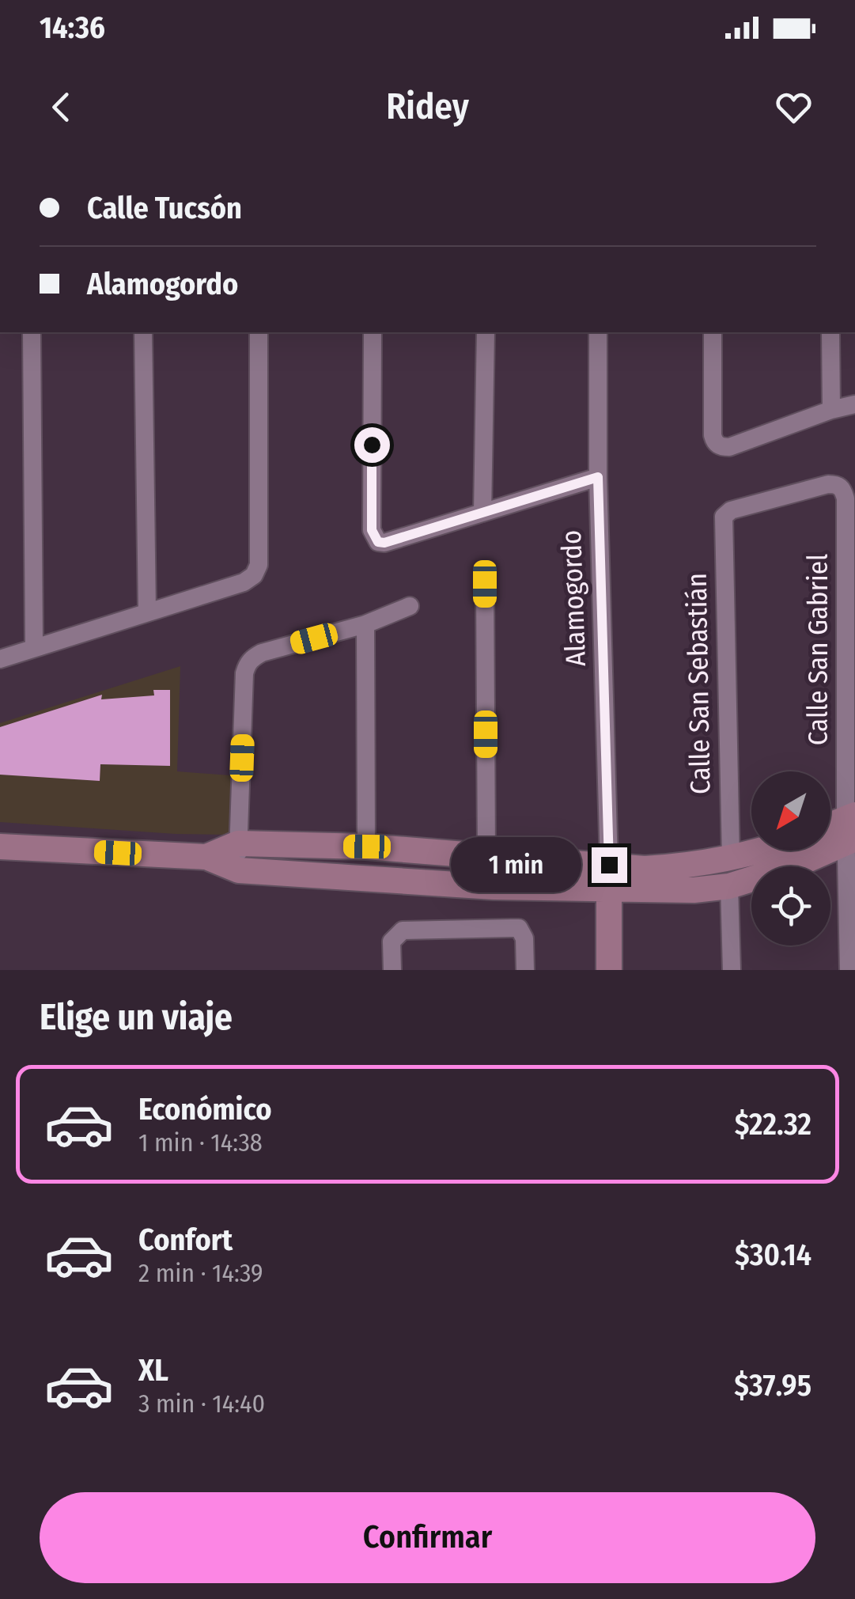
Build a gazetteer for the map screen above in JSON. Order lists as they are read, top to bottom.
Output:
{
  "streets": {
    "street": ["Alamogordo", "Calle San Gabriel", "Calle San Sebastián"]
  },
  "crossings": [
    ["Calle San Gabriel", "Calle San Sebastián"]
  ],
  "north": "bottom left",
  "page": {
    "status": "14:36",
    "header": "Ridey",
    "banner": ["Calle Tucsón", "Alamogordo"],
    "bubble": "1 min",
    "heading": "Elige un viaje",
    "list": [
      {
        "name": "Económico",
        "note": "1 min · 14:38",
        "value": "$22.32"
      },
      {
        "name": "Confort",
        "note": "2 min · 14:39",
        "value": "$30.14"
      },
      {
        "name": "XL",
        "note": "3 min · 14:40",
        "value": "$37.95"
      }
    ],
    "buttons": "Confirmar"
  }
}
